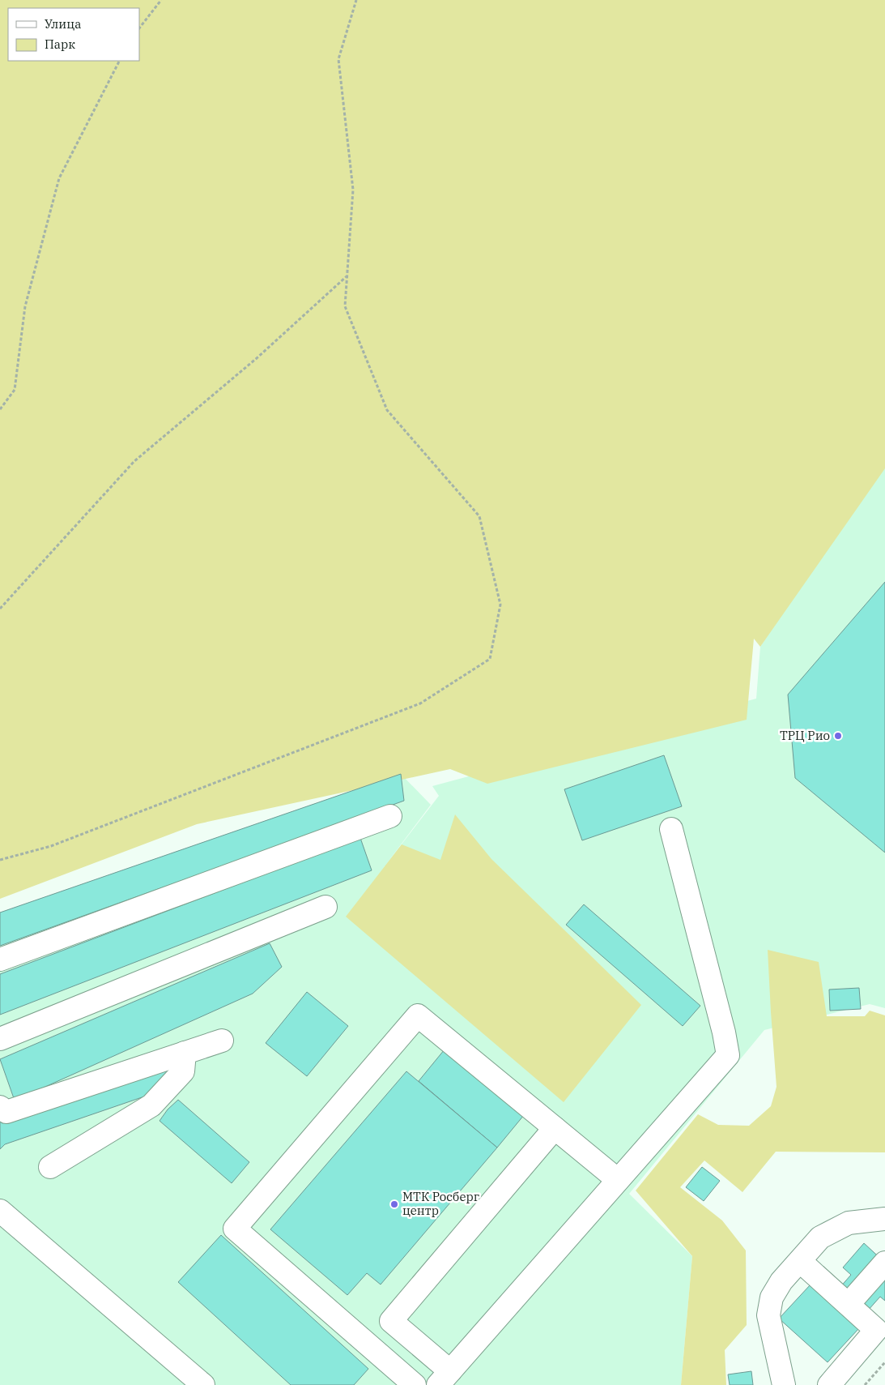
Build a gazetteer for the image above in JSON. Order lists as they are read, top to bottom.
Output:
{
  "places": ["ТРЦ Рио", "МТК Росберг центр"],
  "legend": ["Улица", "Парк"]
}
